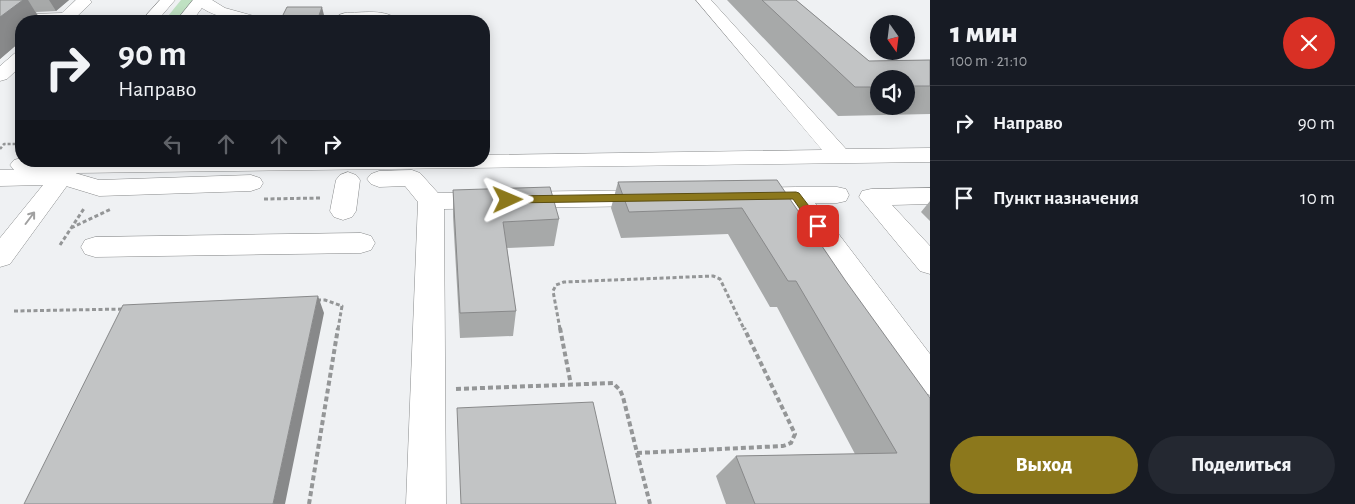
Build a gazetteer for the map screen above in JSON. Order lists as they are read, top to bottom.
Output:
{
  "north": "bottom",
  "page": {
    "heading": ["1 мин", "100 m · 21:10"],
    "turn": ["90 m", "Направо"],
    "list": [
      {
        "name": "Направо",
        "value": "90 m"
      },
      {
        "name": "Пункт назначения",
        "value": "10 m"
      }
    ],
    "buttons": ["Выход", "Поделиться"]
  }
}
